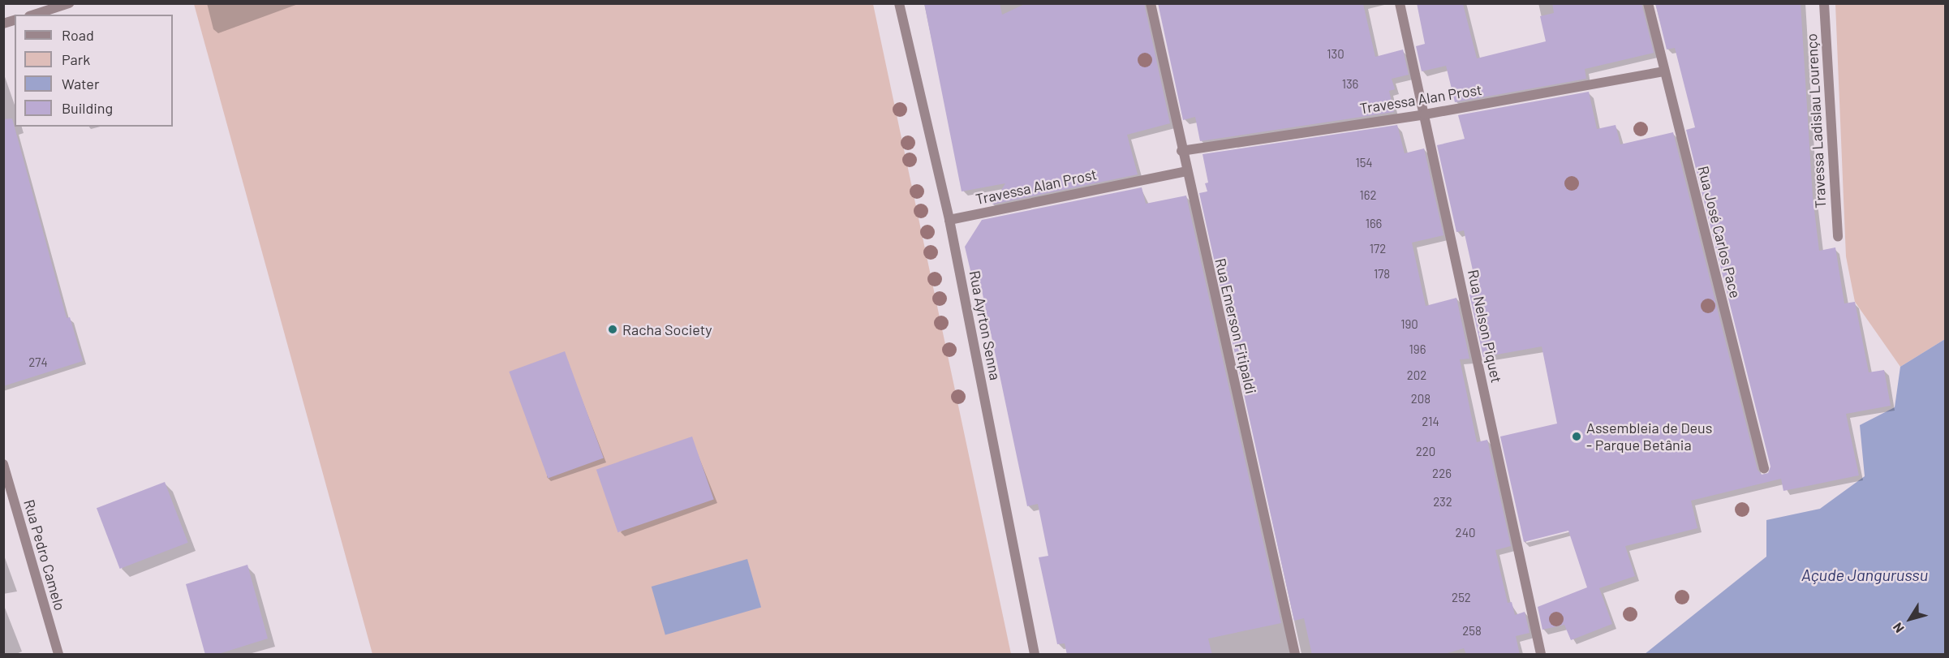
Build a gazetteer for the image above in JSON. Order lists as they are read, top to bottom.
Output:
{
  "streets": {
    "street": [
      "Travessa Alan Prost",
      "Travessa Ladislau Lourenço",
      "Rua José Carlos Pace",
      "Rua Ayrton Senna",
      "Rua Emerson Fitipaldi",
      "Rua Nelson Piquet",
      "Rua Pedro Camelo"
    ]
  },
  "crossings": [
    ["Travessa Alan Prost", "Rua José Carlos Pace"],
    ["Travessa Alan Prost", "Rua Ayrton Senna"],
    ["Travessa Alan Prost", "Rua Emerson Fitipaldi"],
    ["Travessa Alan Prost", "Rua Nelson Piquet"]
  ],
  "water": ["Açude Jangurussu"],
  "places": ["Racha Society", "Assembleia de Deus - Parque Betânia"],
  "house_numbers": [
    "130",
    "136",
    "154",
    "162",
    "166",
    "172",
    "178",
    "190",
    "196",
    "274",
    "202",
    "208",
    "214",
    "220",
    "226",
    "232",
    "240",
    "252",
    "258"
  ],
  "legend": [
    "Road",
    "Park",
    "Water",
    "Building"
  ],
  "north": "bottom left"
}
